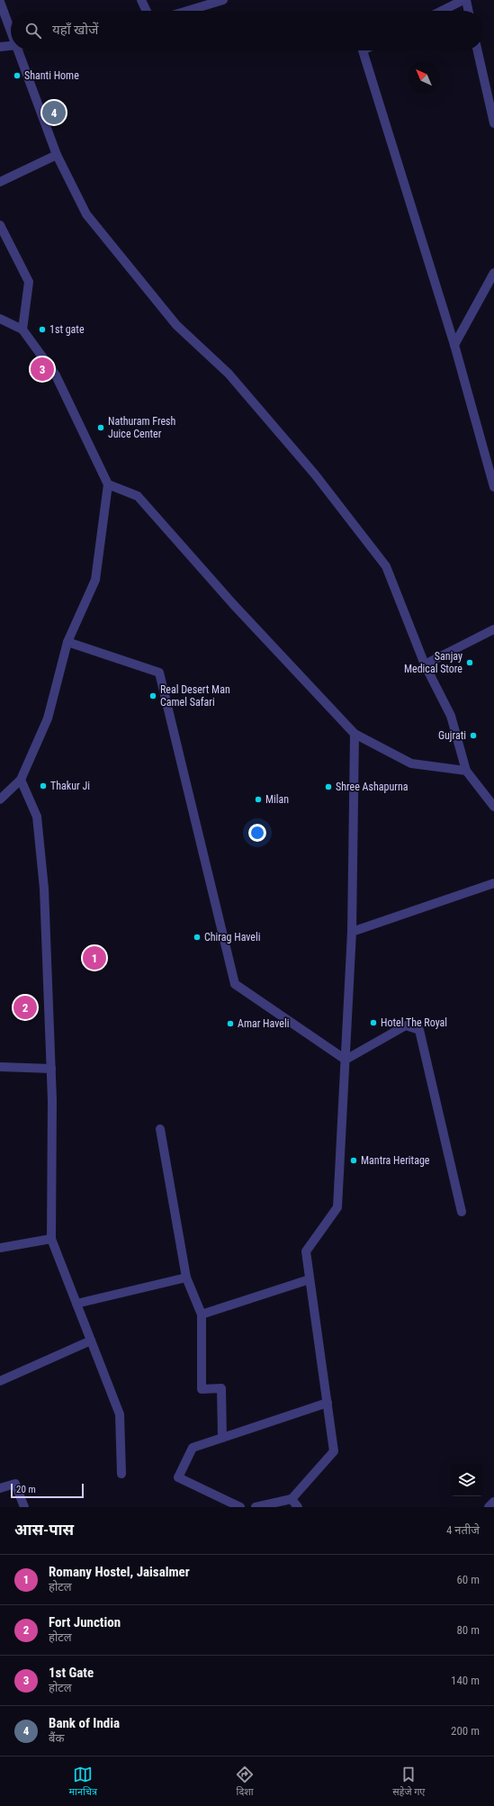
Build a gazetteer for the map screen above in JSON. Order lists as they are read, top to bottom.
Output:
{
  "places": [
    "Shanti Home",
    "1st gate",
    "Nathuram Fresh Juice Center",
    "Sanjay Medical Store",
    "Real Desert Man Camel Safari",
    "Gujrati",
    "Thakur Ji",
    "Shree Ashapurna",
    "Milan",
    "Chirag Haveli",
    "Hotel The Royal",
    "Amar Haveli",
    "Mantra Heritage"
  ],
  "scale_bar": "20 m",
  "north": "top left",
  "page": {
    "search": "यहाँ खोजें",
    "pins": [
      "4",
      "3",
      "1",
      "2"
    ],
    "scale": "20 m",
    "heading": ["आस-पास", "4 नतीजे"],
    "list": [
      {
        "mark": "1",
        "name": "Romany Hostel, Jaisalmer",
        "note": "होटल",
        "value": "60 m"
      },
      {
        "mark": "2",
        "name": "Fort Junction",
        "note": "होटल",
        "value": "80 m"
      },
      {
        "mark": "3",
        "name": "1st Gate",
        "note": "होटल",
        "value": "140 m"
      },
      {
        "mark": "4",
        "name": "Bank of India",
        "note": "बैंक",
        "value": "200 m"
      }
    ],
    "nav": ["मानचित्र", "दिशा", "सहेजे गए"]
  }
}
